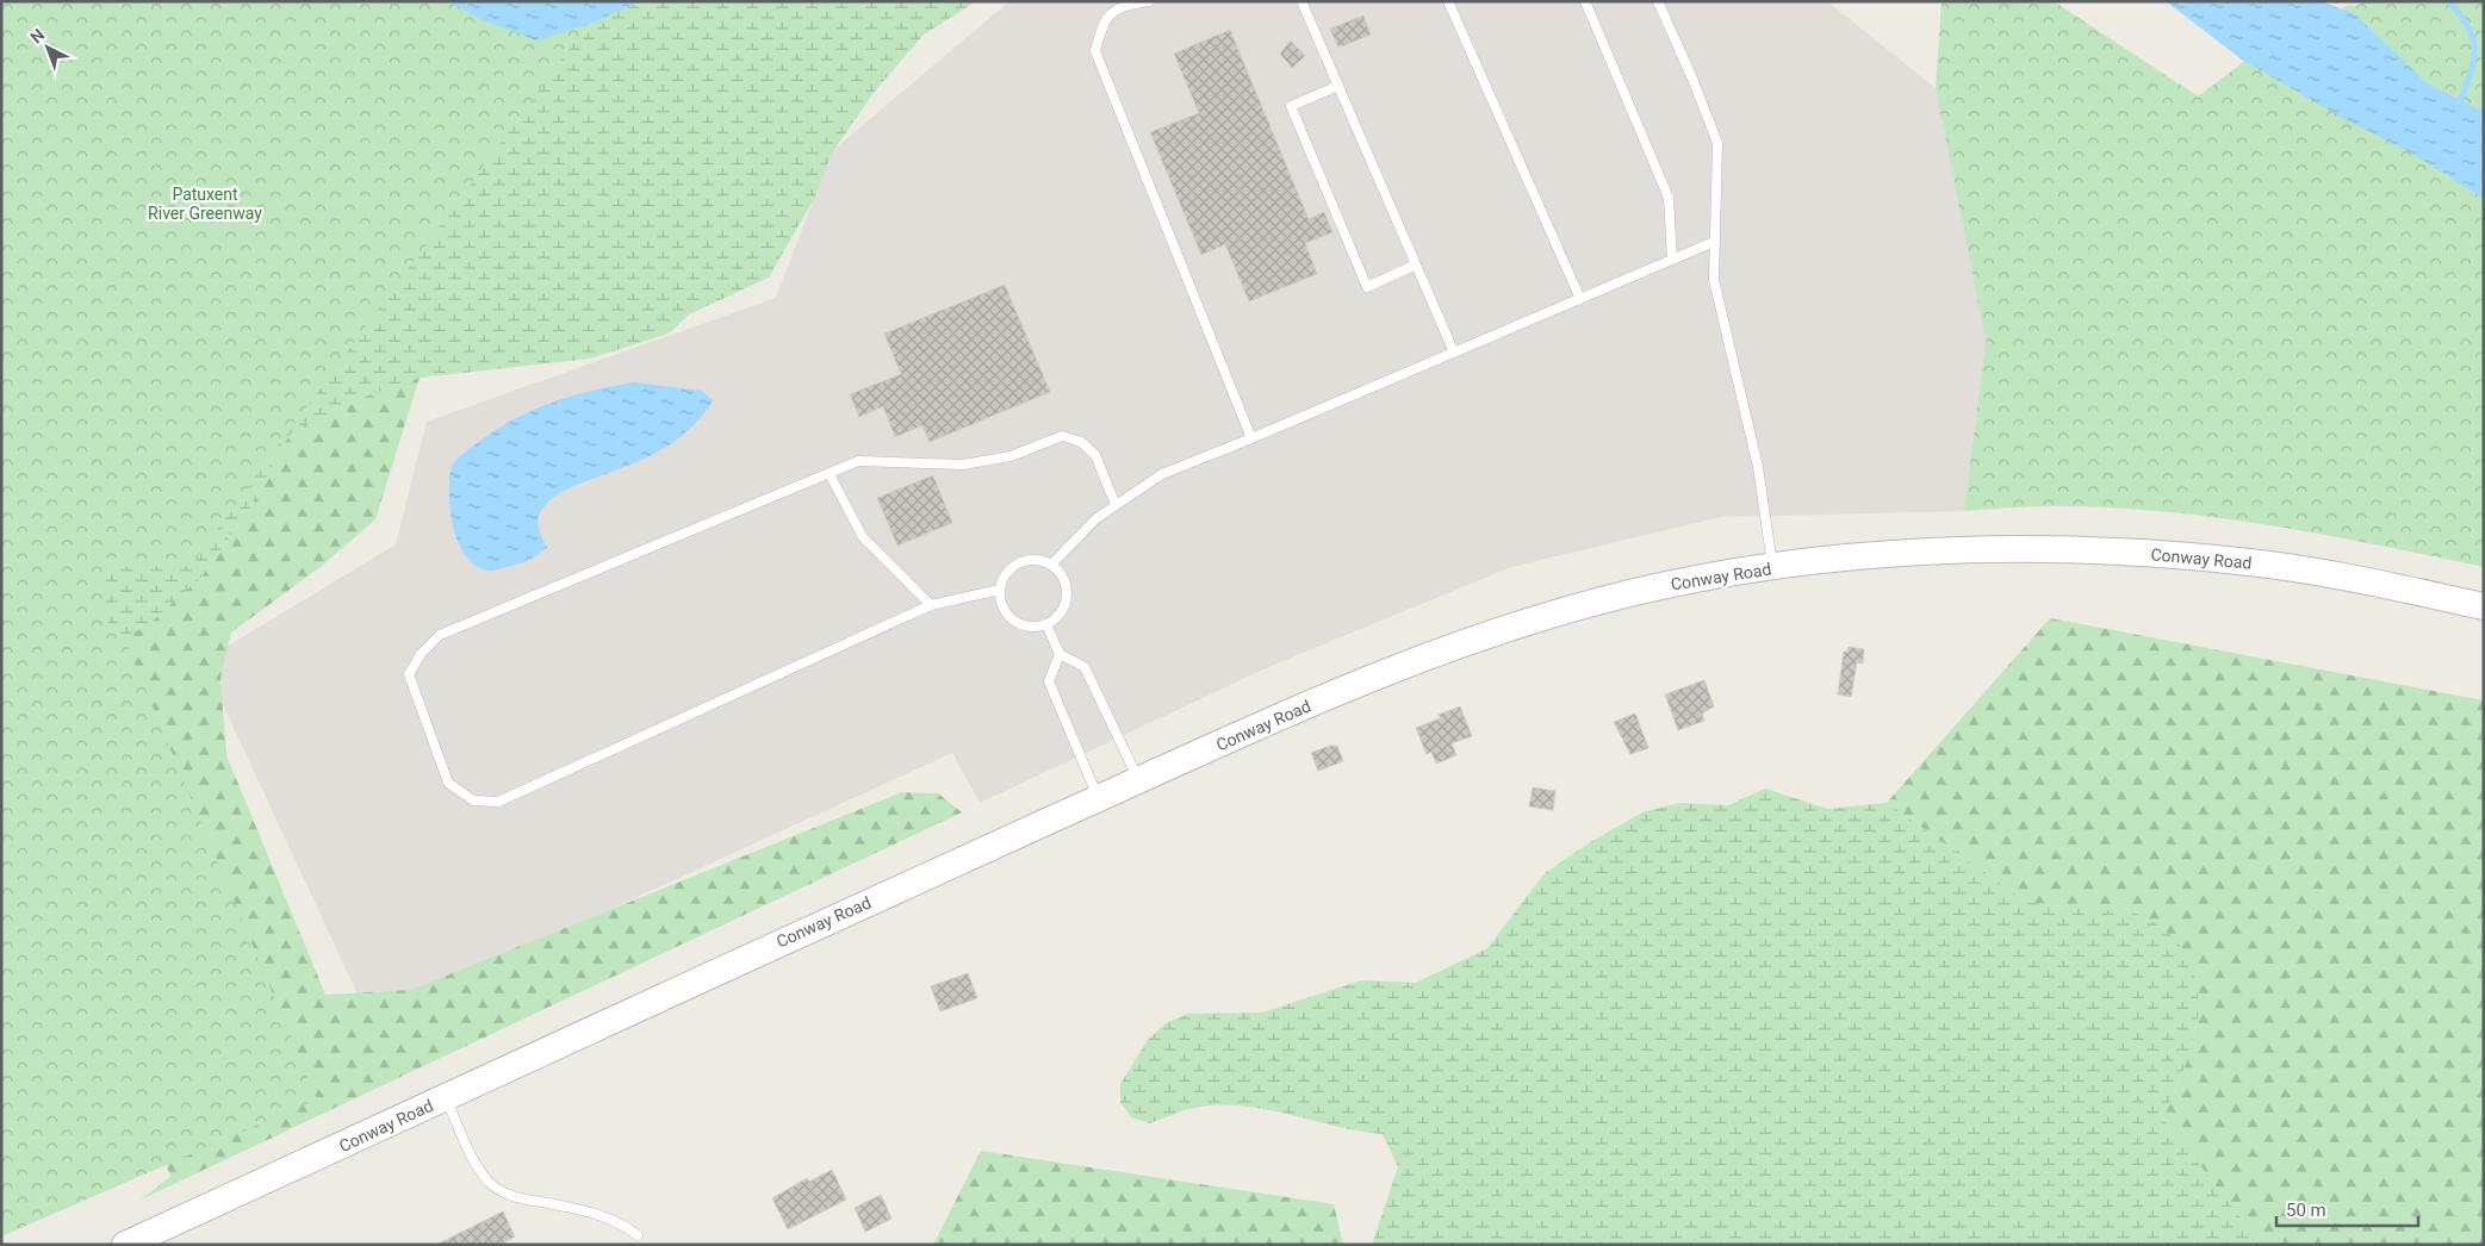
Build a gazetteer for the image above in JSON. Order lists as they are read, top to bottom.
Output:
{
  "streets": {
    "street": ["Conway Road"]
  },
  "parks": ["Patuxent River Greenway"],
  "scale_bar": "50 m",
  "north": "top left"
}
